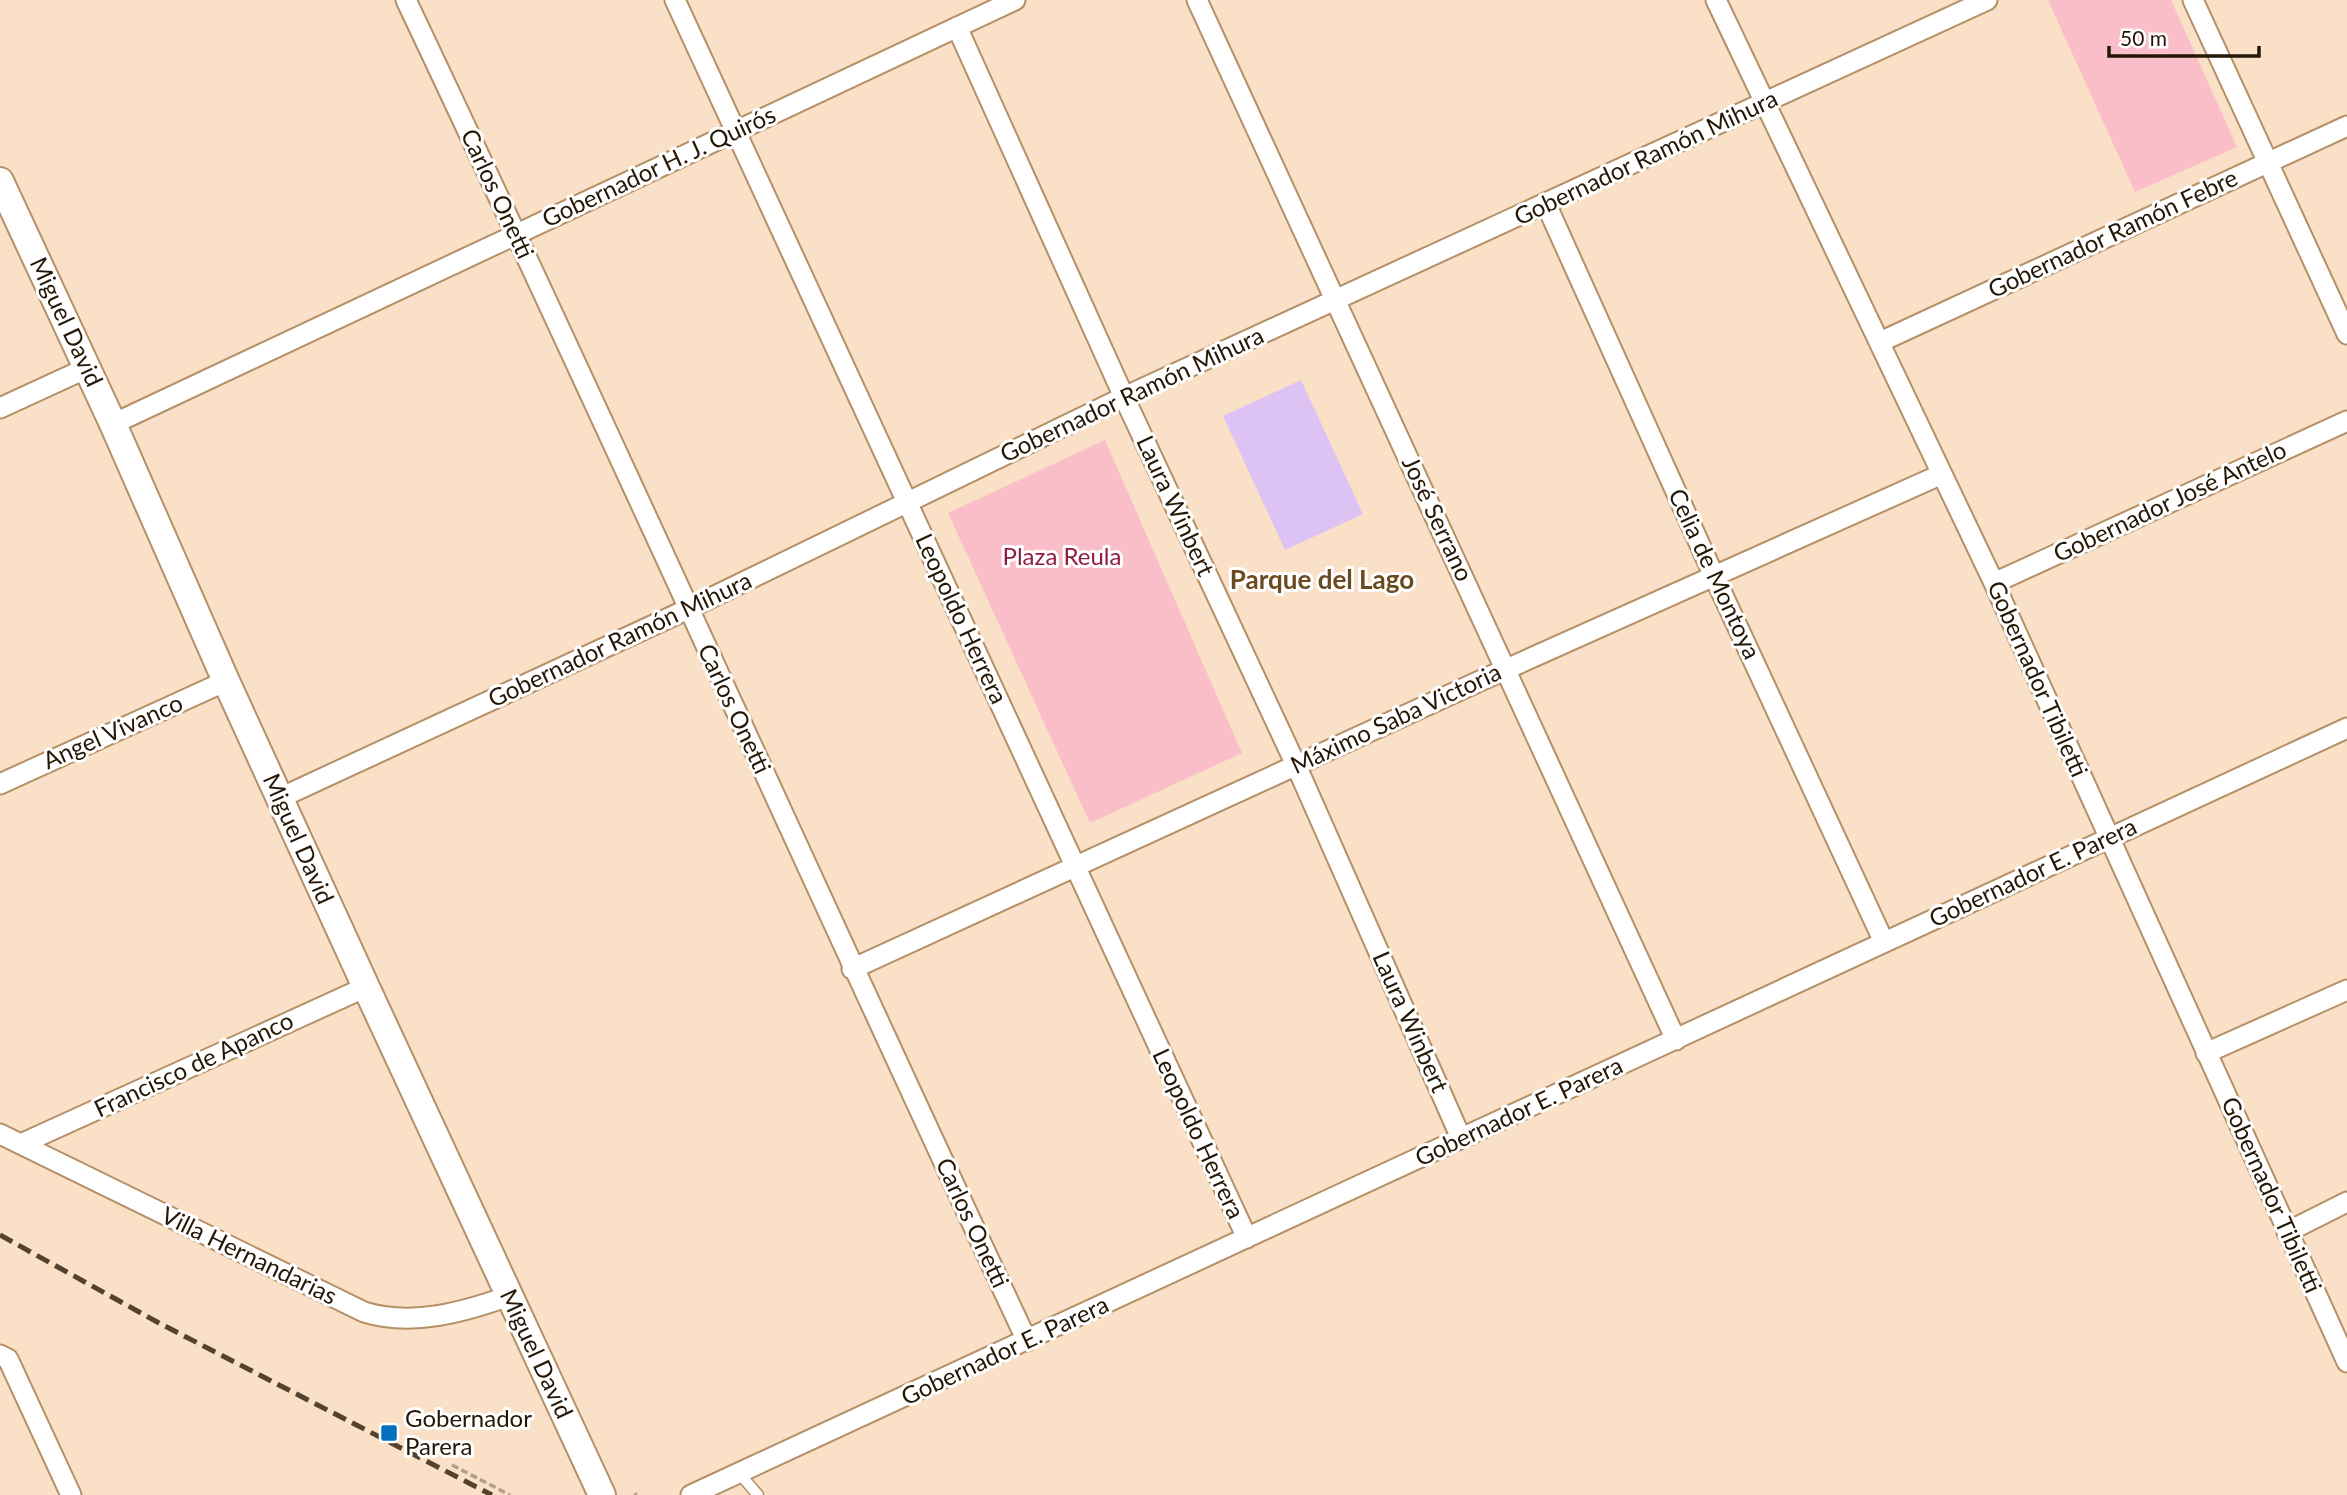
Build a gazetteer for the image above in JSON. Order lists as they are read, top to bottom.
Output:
{
  "streets": {
    "street": [
      "Gobernador Ramón Mihura",
      "Gobernador H. J. Quirós",
      "Carlos Onetti",
      "Gobernador Ramón Febre",
      "Miguel David",
      "Gobernador José Antelo",
      "Laura Winbert",
      "José Serrano",
      "Celia de Montoya",
      "Leopoldo Herrera",
      "Gobernador Tibiletti",
      "Máximo Saba Victoria",
      "Angel Vivanco",
      "Gobernador E. Parera",
      "Francisco de Apanco",
      "Villa Hernandarias"
    ]
  },
  "crossings": [
    ["Gobernador Ramón Mihura", "Carlos Onetti"],
    ["Gobernador Ramón Mihura", "Miguel David"],
    ["Gobernador Ramón Mihura", "Laura Winbert"],
    ["Gobernador Ramón Mihura", "José Serrano"],
    ["Gobernador Ramón Mihura", "Celia de Montoya"],
    ["Gobernador Ramón Mihura", "Leopoldo Herrera"],
    ["Gobernador Ramón Mihura", "Gobernador Tibiletti"],
    ["Gobernador H. J. Quirós", "Carlos Onetti"],
    ["Gobernador H. J. Quirós", "Miguel David"],
    ["Gobernador H. J. Quirós", "Laura Winbert"],
    ["Gobernador H. J. Quirós", "Leopoldo Herrera"],
    ["Carlos Onetti", "Máximo Saba Victoria"],
    ["Carlos Onetti", "Gobernador E. Parera"],
    ["Gobernador Ramón Febre", "Gobernador Tibiletti"],
    ["Miguel David", "Angel Vivanco"],
    ["Miguel David", "Francisco de Apanco"],
    ["Miguel David", "Villa Hernandarias"],
    ["Gobernador José Antelo", "Gobernador Tibiletti"],
    ["Laura Winbert", "Máximo Saba Victoria"],
    ["Laura Winbert", "Gobernador E. Parera"],
    ["José Serrano", "Máximo Saba Victoria"],
    ["José Serrano", "Gobernador E. Parera"],
    ["Celia de Montoya", "Máximo Saba Victoria"],
    ["Celia de Montoya", "Gobernador E. Parera"],
    ["Leopoldo Herrera", "Máximo Saba Victoria"],
    ["Leopoldo Herrera", "Gobernador E. Parera"],
    ["Gobernador Tibiletti", "Máximo Saba Victoria"],
    ["Gobernador Tibiletti", "Gobernador E. Parera"],
    ["Francisco de Apanco", "Villa Hernandarias"]
  ],
  "districts": ["Parque del Lago"],
  "parks": ["Plaza Reula"],
  "places": {
    "transit": ["Gobernador Parera"]
  },
  "scale_bar": "50 m"
}
